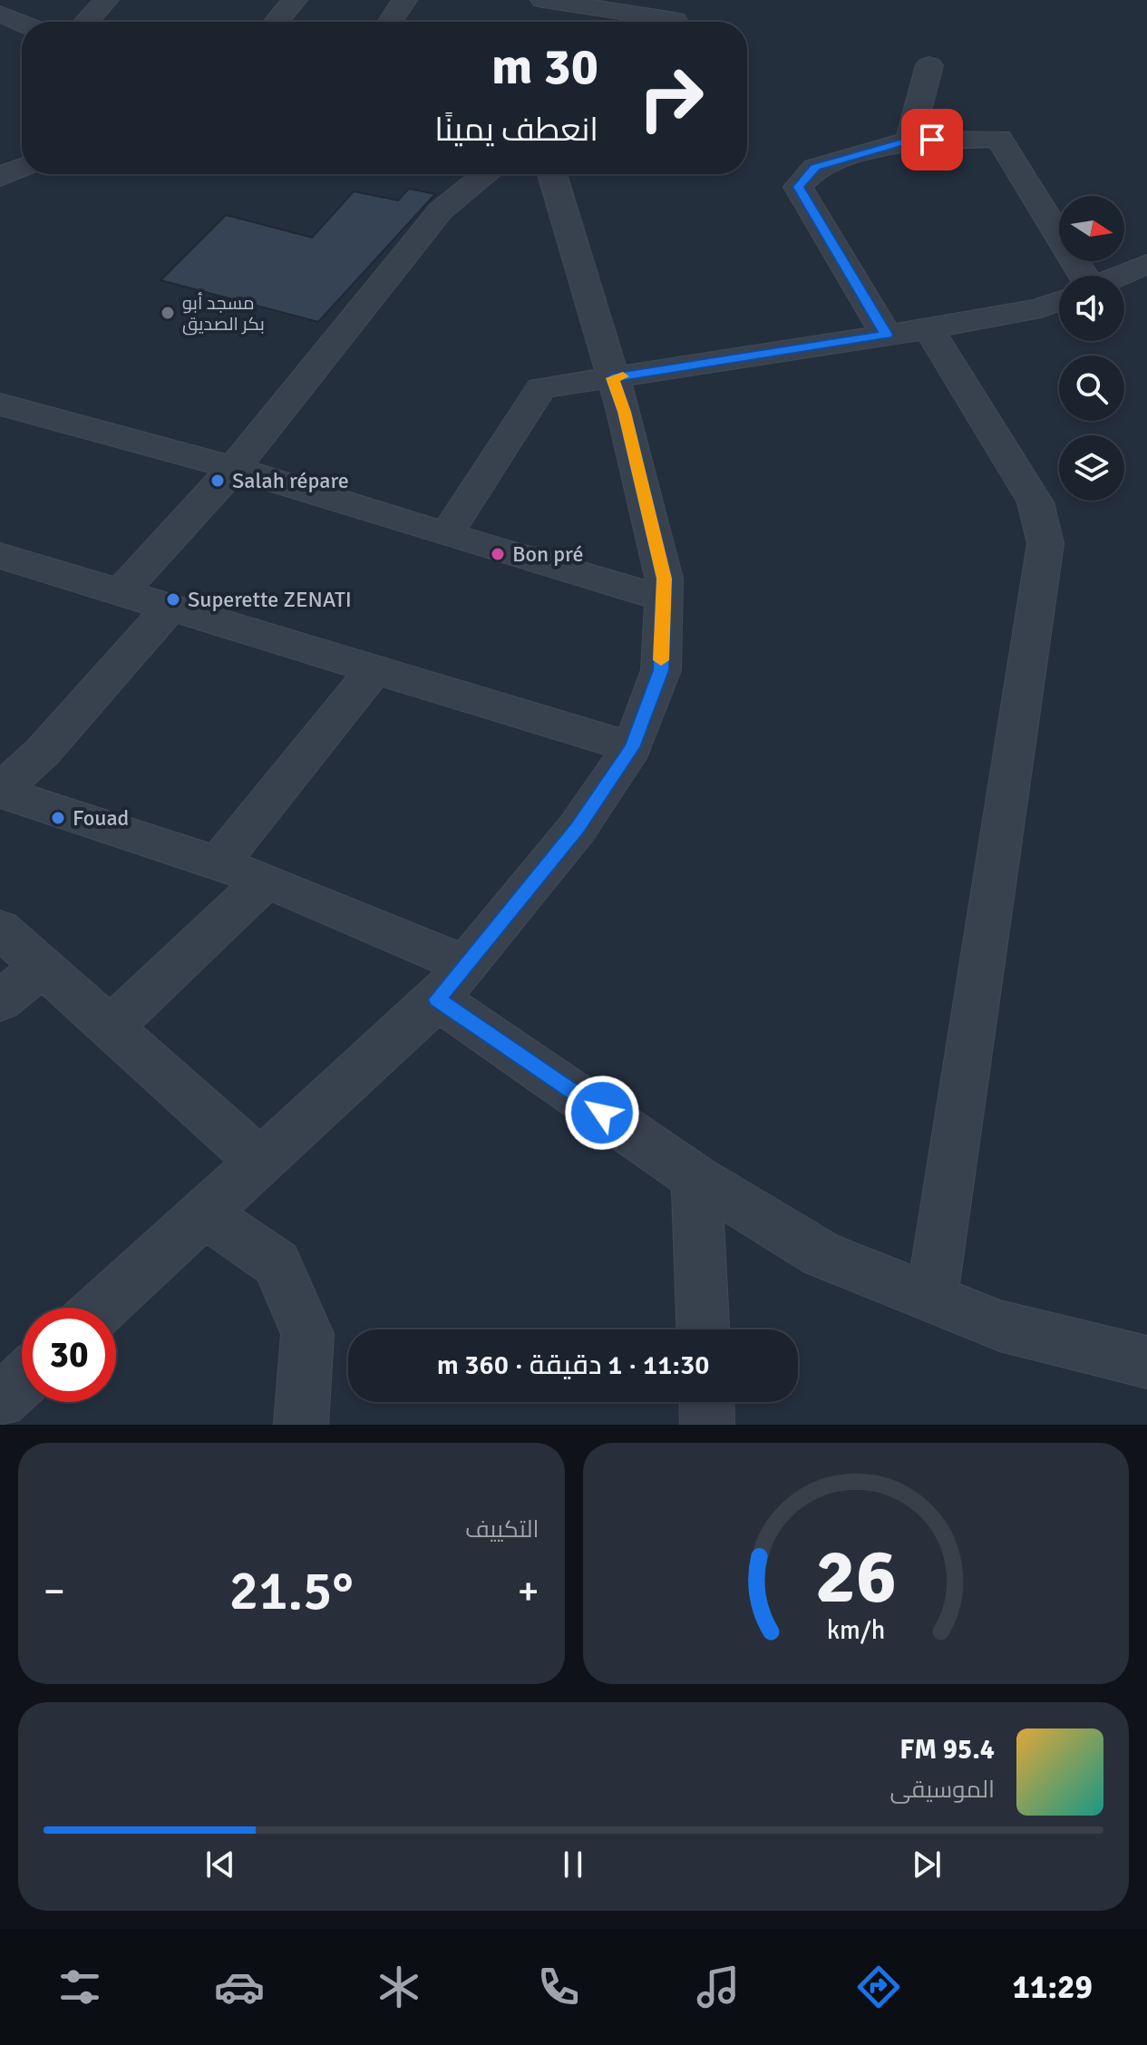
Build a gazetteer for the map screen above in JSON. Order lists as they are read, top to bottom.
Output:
{
  "places": [
    "مسجد أبو بكر الصديق",
    "Salah répare",
    "Bon pré",
    "Superette ZENATI",
    "Fouad"
  ],
  "north": "right",
  "page": {
    "turn": ["30 m", "انعطف يمينًا"],
    "limit": "30",
    "trip": "11:30 · 1 دقيقة · 360 m",
    "tile": "التكييف",
    "heat": ["−", "21.5°", "+"],
    "song": ["95.4 FM", "الموسيقى"],
    "tabs": "11:29",
    "gauge": ["26", "km/h"]
  }
}
